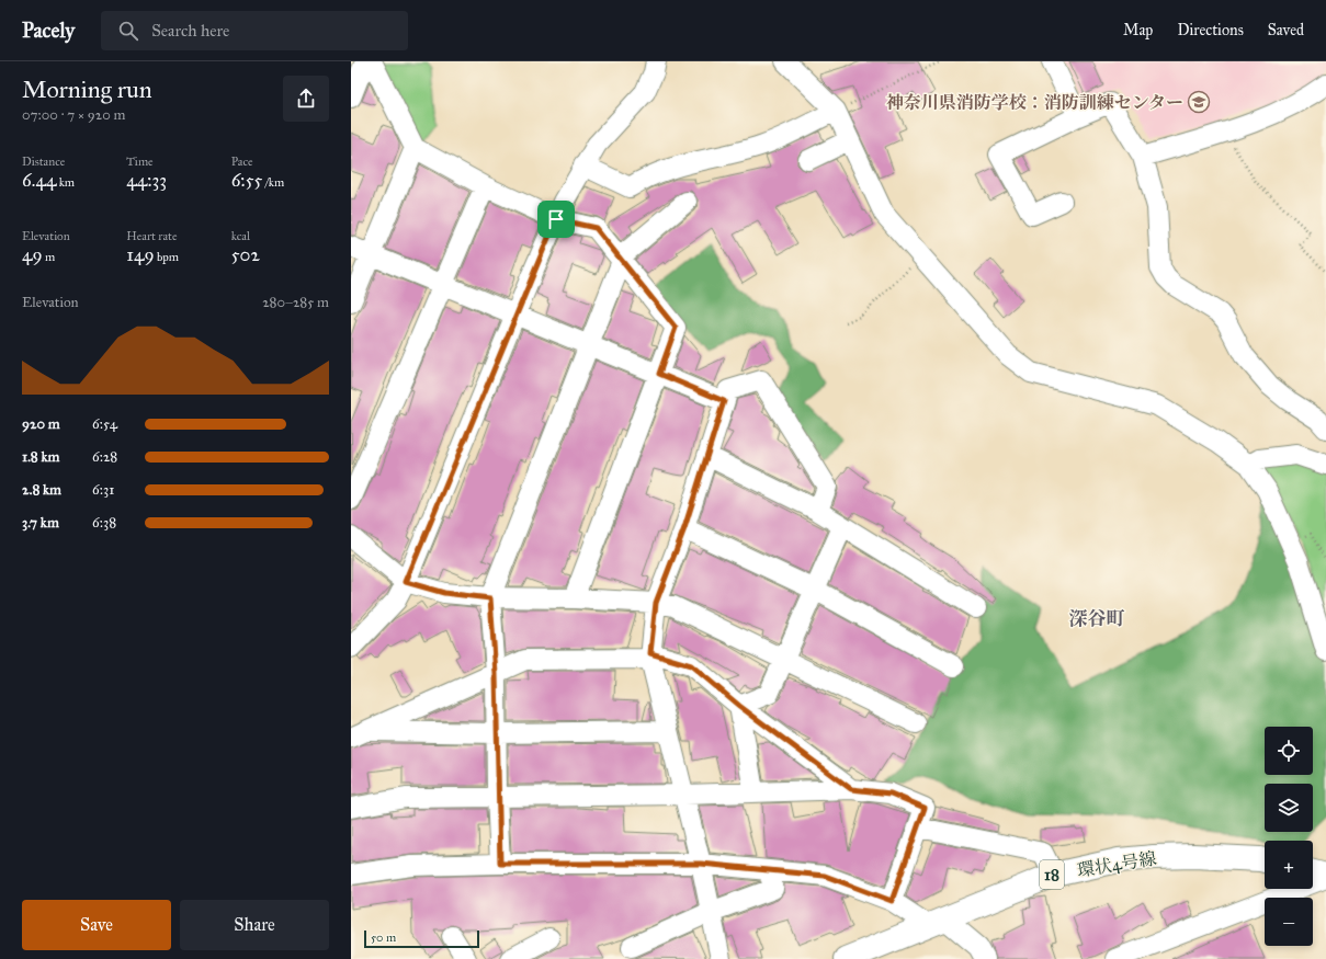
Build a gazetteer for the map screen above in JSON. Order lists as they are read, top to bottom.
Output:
{
  "streets": {
    "main road": ["環状4号線", "18"]
  },
  "districts": ["深谷町"],
  "places": {
    "school or university": ["神奈川県消防学校：消防訓練センター"]
  },
  "scale_bar": "50 m",
  "page": {
    "header": "Pacely",
    "search": "Search here",
    "nav": ["Map", "Directions", "Saved"],
    "heading": ["Morning run", "07:00 · 7 × 920 m"],
    "stats": [
      ["Distance", "6.44 km"],
      ["Time", "44:33"],
      ["Pace", "6:55 /km"],
      ["Elevation", "49 m"],
      ["Heart rate", "149 bpm"],
      ["kcal", "502"]
    ],
    "chart": ["Elevation", "280–285 m"],
    "list": [
      {
        "name": "920 m",
        "note": "6:54"
      },
      {
        "name": "1.8 km",
        "note": "6:28"
      },
      {
        "name": "2.8 km",
        "note": "6:31"
      },
      {
        "name": "3.7 km",
        "note": "6:38"
      }
    ],
    "map_buttons": ["+", "−"],
    "buttons": ["Save", "Share"],
    "scale": "50 m"
  }
}
